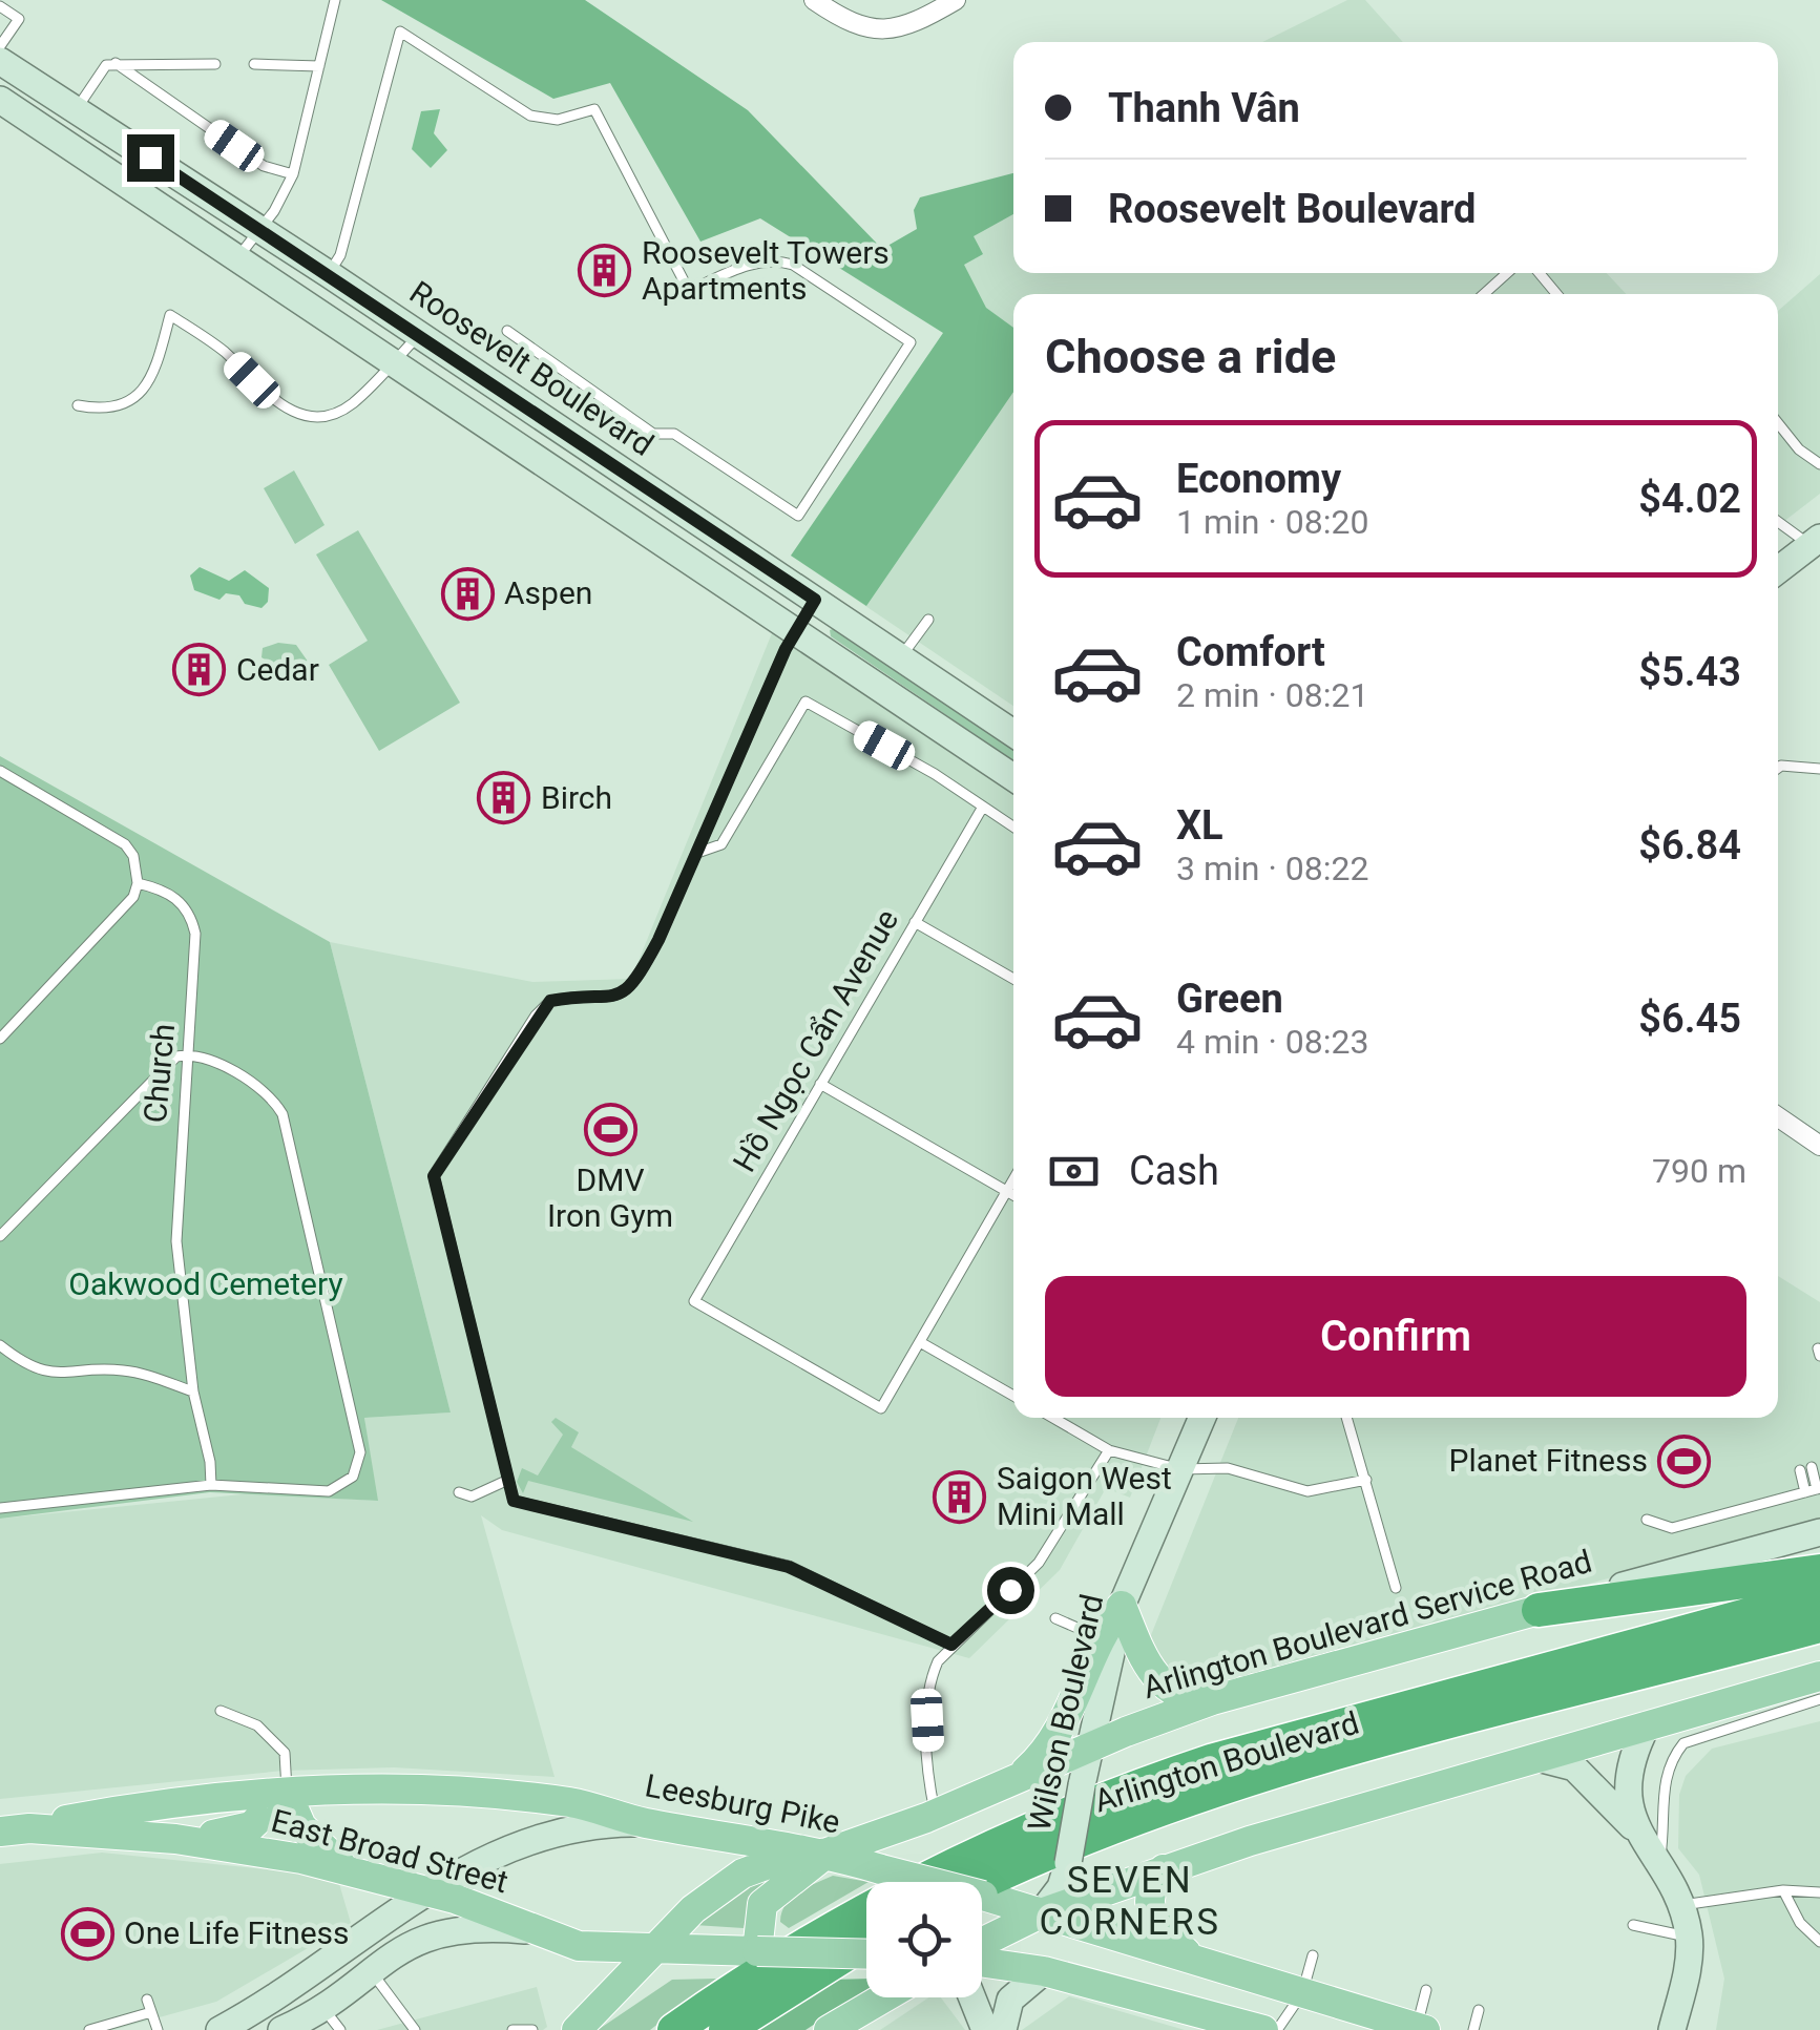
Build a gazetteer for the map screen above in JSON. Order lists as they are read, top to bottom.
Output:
{
  "streets": {
    "highway": ["Arlington Boulevard"],
    "main road": [
      "Roosevelt Boulevard",
      "Arlington Boulevard Service Road",
      "Wilson Boulevard",
      "Leesburg Pike",
      "East Broad Street"
    ],
    "lane": ["Hồ Ngọc Cẩn Avenue", "Church"]
  },
  "crossings": [
    ["Arlington Boulevard Service Road", "Wilson Boulevard"],
    ["Arlington Boulevard Service Road", "Leesburg Pike"],
    ["Arlington Boulevard Service Road", "East Broad Street"],
    ["Wilson Boulevard", "Leesburg Pike"],
    ["Leesburg Pike", "East Broad Street"]
  ],
  "districts": ["SEVEN CORNERS"],
  "parks": ["Oakwood Cemetery"],
  "places": {
    "building": [
      "Roosevelt Towers Apartments",
      "Aspen",
      "Cedar",
      "Birch",
      "Saigon West Mini Mall"
    ],
    "sports": ["DMV Iron Gym", "Planet Fitness", "One Life Fitness"]
  },
  "page": {
    "banner": ["Thanh Vân", "Roosevelt Boulevard"],
    "heading": "Choose a ride",
    "list": [
      {
        "name": "Economy",
        "note": "1 min · 08:20",
        "value": "$4.02"
      },
      {
        "name": "Comfort",
        "note": "2 min · 08:21",
        "value": "$5.43"
      },
      {
        "name": "XL",
        "note": "3 min · 08:22",
        "value": "$6.84"
      },
      {
        "name": "Green",
        "note": "4 min · 08:23",
        "value": "$6.45"
      }
    ],
    "pay": ["Cash", "790 m"],
    "buttons": "Confirm"
  }
}
